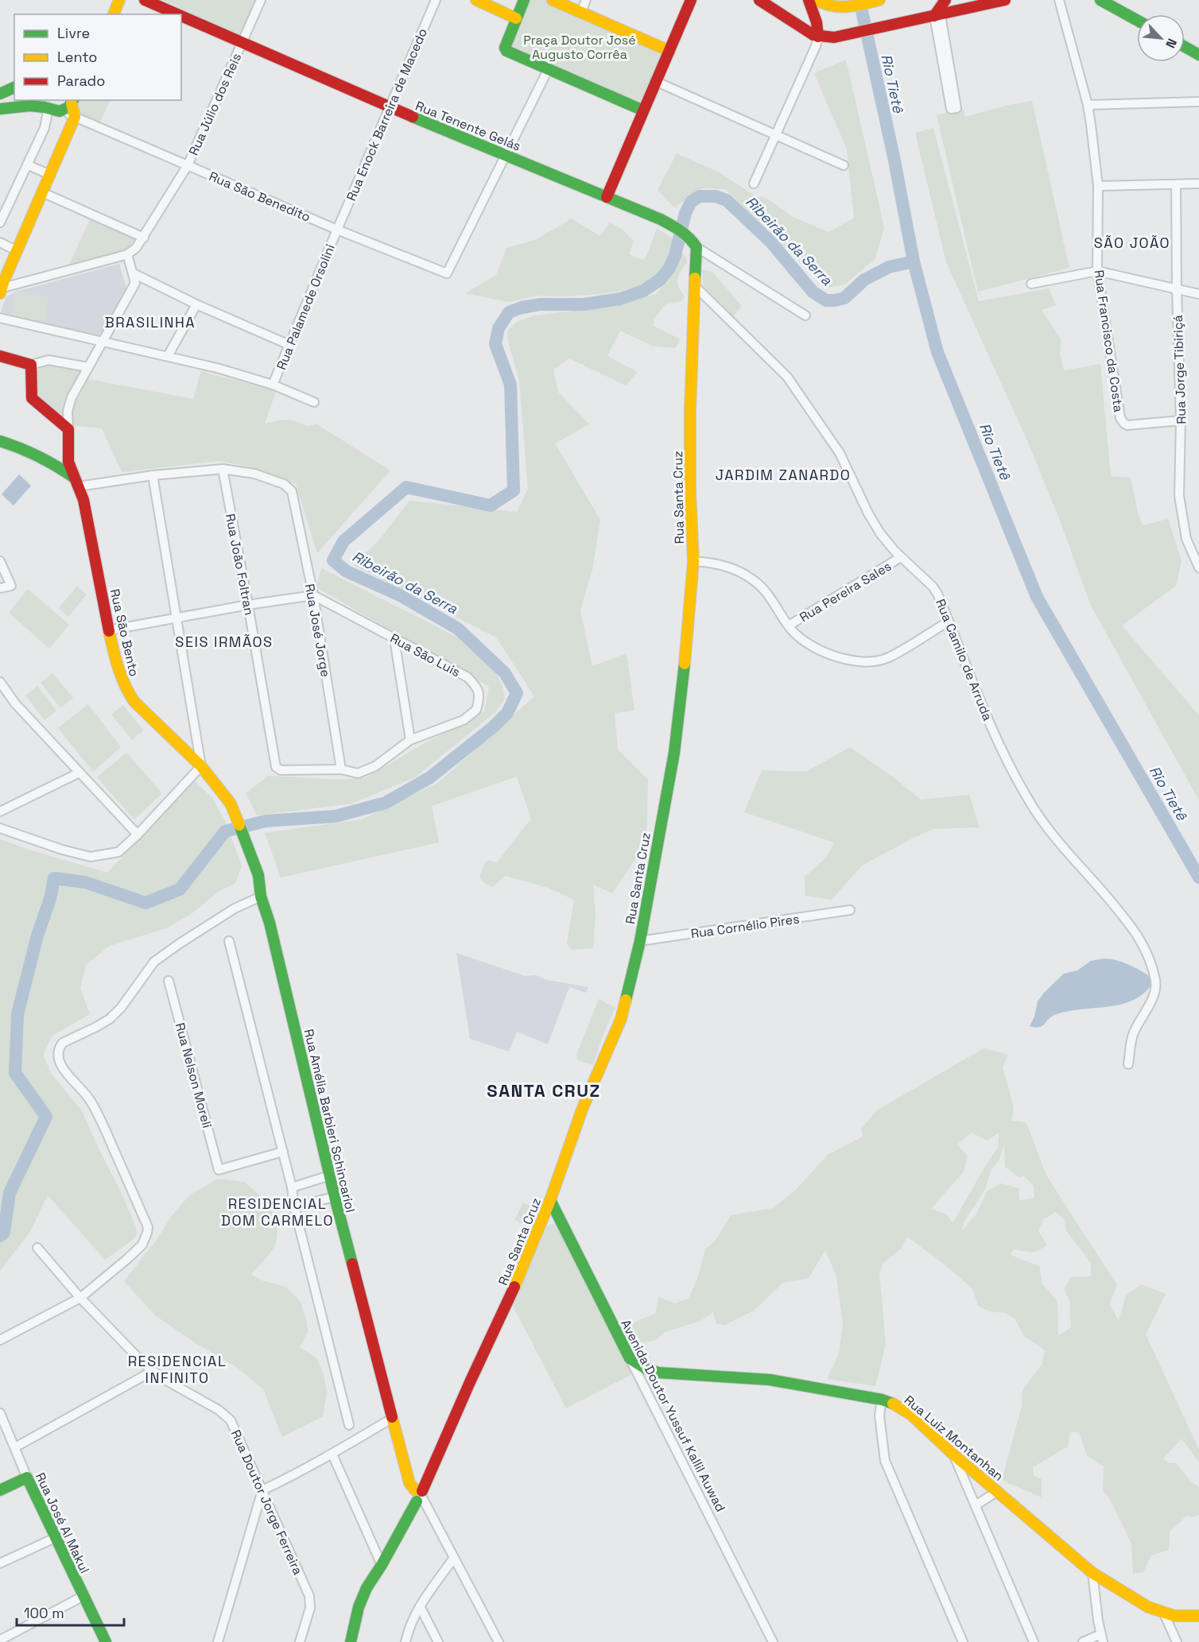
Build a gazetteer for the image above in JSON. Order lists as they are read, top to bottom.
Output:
{
  "streets": {
    "street": [
      "Rua Júlio dos Reis",
      "Rua Enock Barreira de Macedo",
      "Rua Tenente Gelás",
      "Rua São Benedito",
      "Rua Palamede Orsolini",
      "Rua Francisco da Costa",
      "Rua Jorge Tibiriçá",
      "Rua Santa Cruz",
      "Rua João Foltran",
      "Rua Pereira Sales",
      "Rua José Jorge",
      "Rua São Bento",
      "Rua São Luis",
      "Rua Camilo de Arruda",
      "Rua Cornélio Pires",
      "Rua Nelson Moreli",
      "Rua Amélia Barbieri Schincariol",
      "Avenida Doutor Yussuf Kallil Auwad",
      "Rua Luiz Montanhan",
      "Rua Doutor Jorge Ferreira",
      "Rua José Al Makul"
    ]
  },
  "crossings": [
    ["Rua Júlio dos Reis", "Rua Tenente Gelás"],
    ["Rua Júlio dos Reis", "Rua São Benedito"],
    ["Rua Enock Barreira de Macedo", "Rua Tenente Gelás"],
    ["Rua Enock Barreira de Macedo", "Rua São Benedito"],
    ["Rua Enock Barreira de Macedo", "Rua Palamede Orsolini"],
    ["Rua Tenente Gelás", "Rua São Benedito"],
    ["Rua Tenente Gelás", "Rua Santa Cruz"],
    ["Rua São Benedito", "Rua Palamede Orsolini"],
    ["Rua Francisco da Costa", "Rua Jorge Tibiriçá"],
    ["Rua Santa Cruz", "Rua Camilo de Arruda"],
    ["Rua Santa Cruz", "Rua Cornélio Pires"],
    ["Rua Santa Cruz", "Rua Amélia Barbieri Schincariol"],
    ["Rua Santa Cruz", "Avenida Doutor Yussuf Kallil Auwad"],
    ["Rua João Foltran", "Rua José Jorge"],
    ["Rua João Foltran", "Rua São Luis"],
    ["Rua Pereira Sales", "Rua Camilo de Arruda"],
    ["Rua José Jorge", "Rua São Luis"],
    ["Rua São Bento", "Rua Amélia Barbieri Schincariol"],
    ["Avenida Doutor Yussuf Kallil Auwad", "Rua Luiz Montanhan"]
  ],
  "districts": [
    "SÃO JOÃO",
    "BRASILINHA",
    "JARDIM ZANARDO",
    "SEIS IRMÃOS",
    "SANTA CRUZ",
    "RESIDENCIAL DOM CARMELO",
    "RESIDENCIAL INFINITO"
  ],
  "water": ["Rio Tietê", "Ribeirão da Serra"],
  "parks": ["Praça Doutor José Augusto Corrêa"],
  "legend": ["Livre", "Lento", "Parado"],
  "scale_bar": "100 m",
  "north": "bottom right"
}
